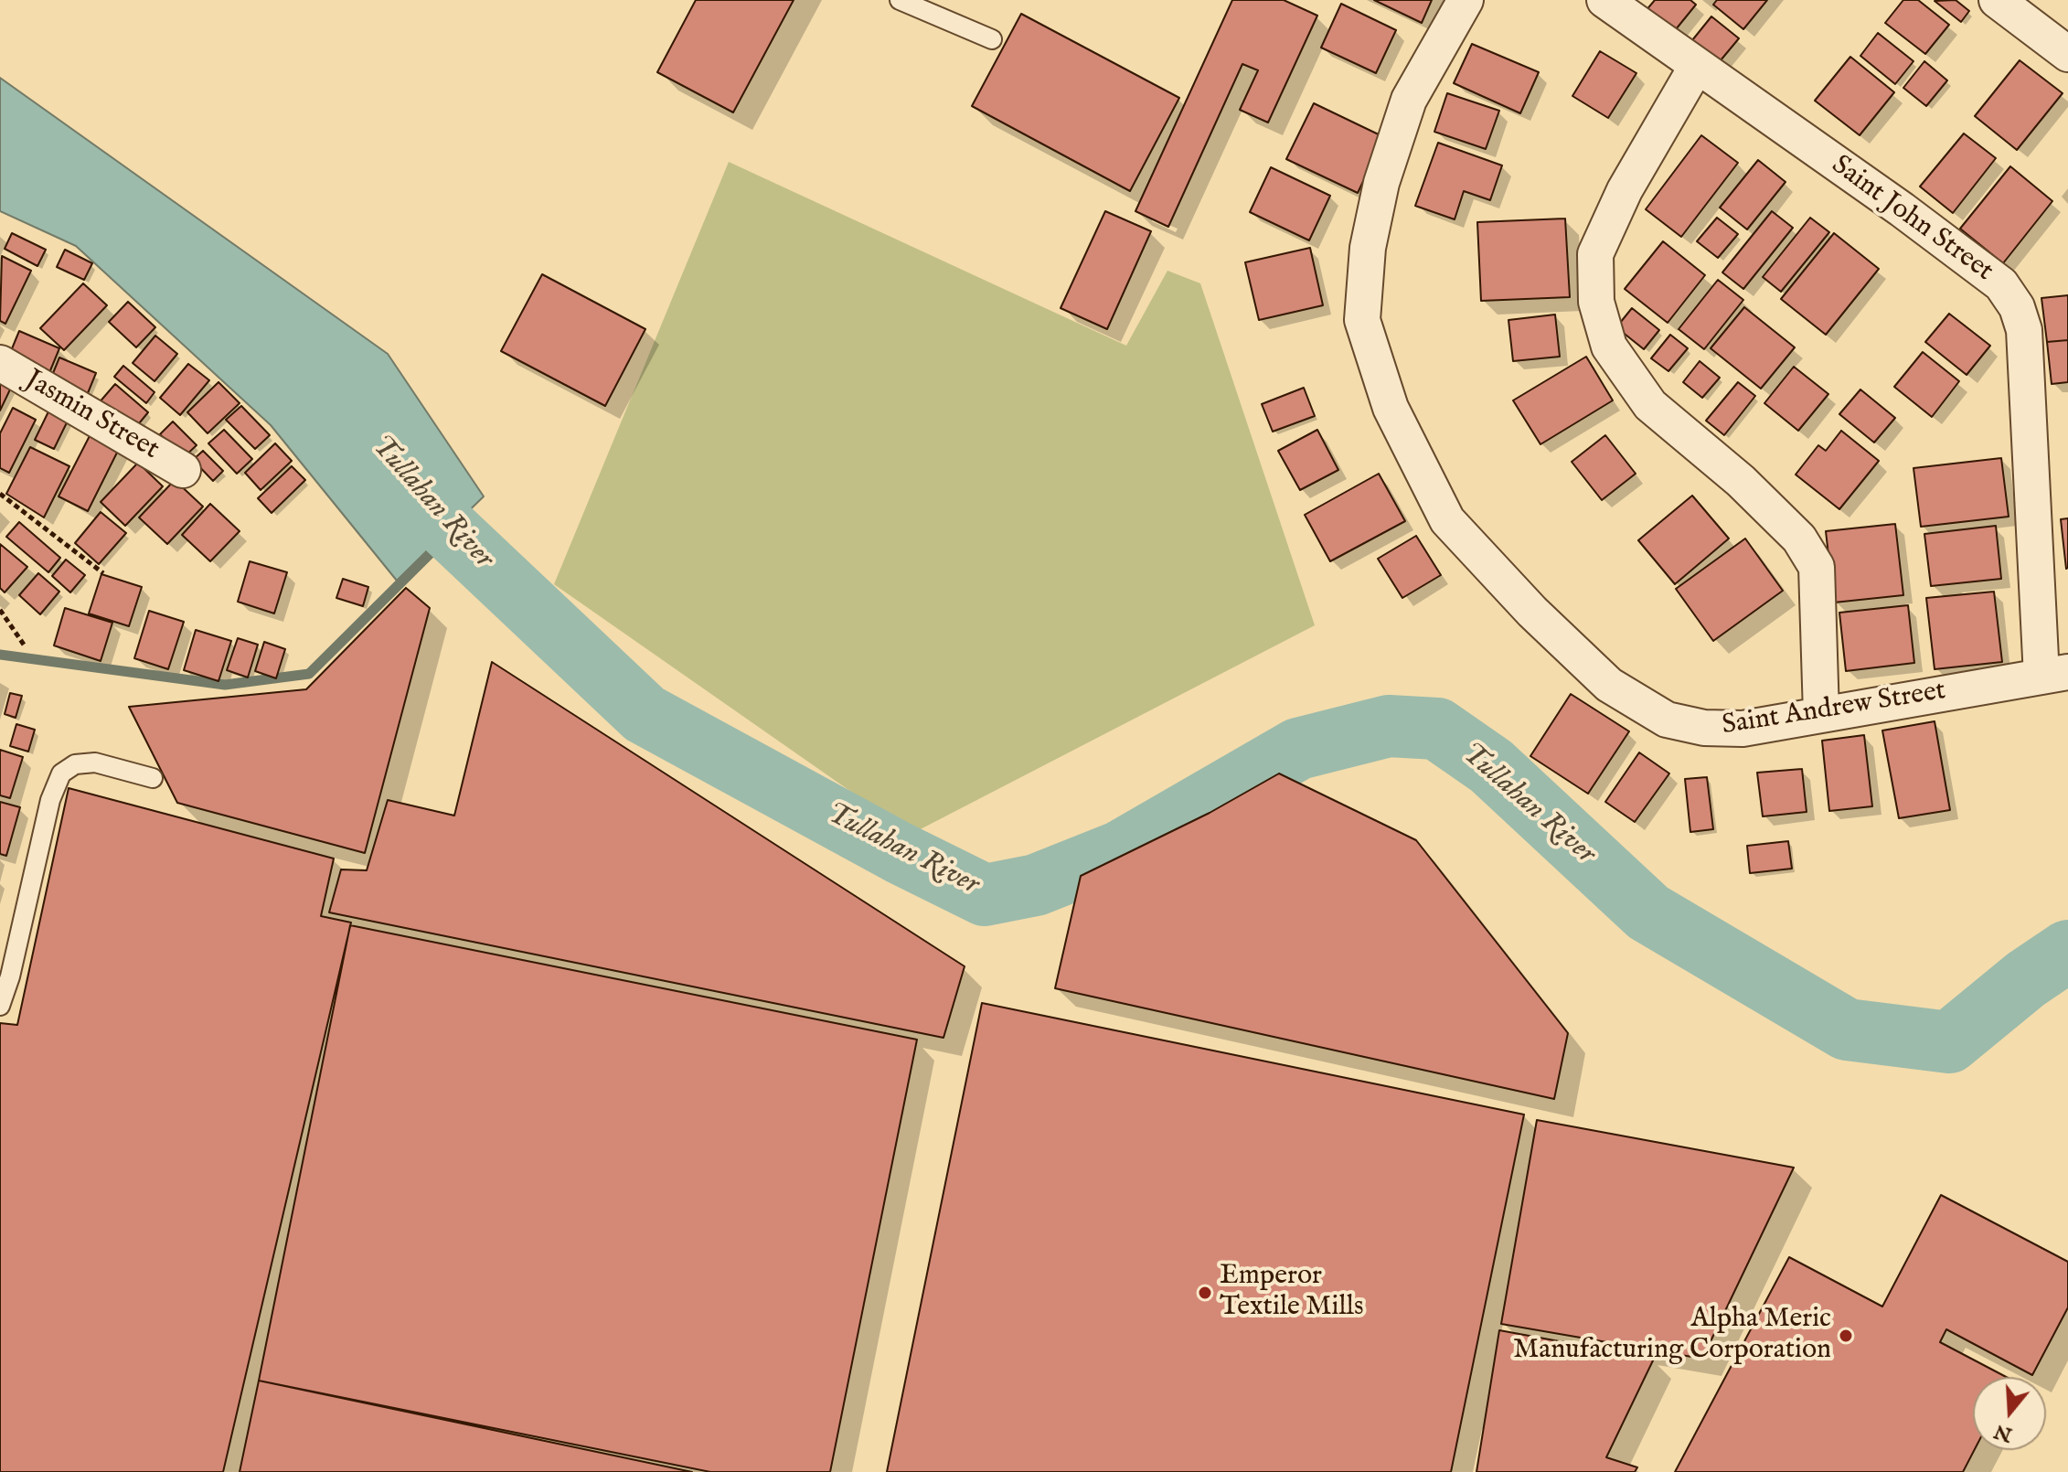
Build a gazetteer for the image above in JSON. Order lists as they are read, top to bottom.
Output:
{
  "streets": {
    "street": ["Saint John Street", "Jasmin Street", "Saint Andrew Street"]
  },
  "crossings": [
    ["Saint John Street", "Saint Andrew Street"]
  ],
  "water": ["Tullahan River"],
  "places": ["Emperor Textile Mills", "Alpha Meric Manufacturing Corporation"],
  "north": "bottom"
}
